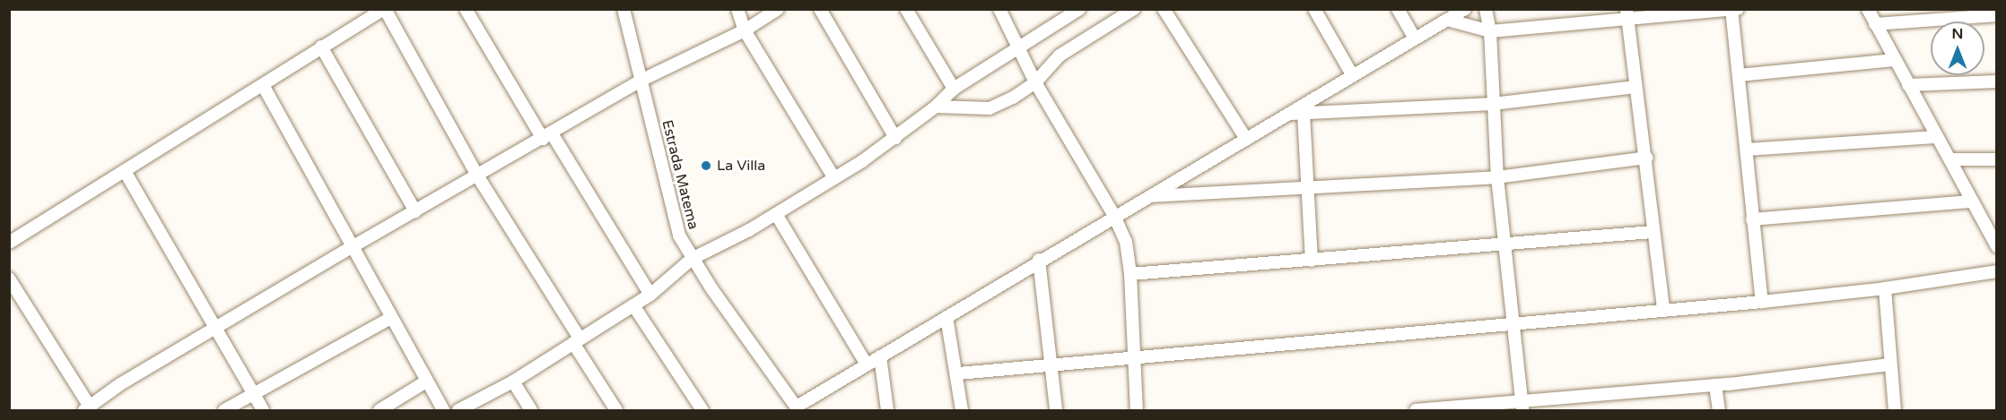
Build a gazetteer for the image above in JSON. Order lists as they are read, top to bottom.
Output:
{
  "streets": {
    "street": ["Estrada Matema"]
  },
  "places": ["La Villa"],
  "north": "top"
}
